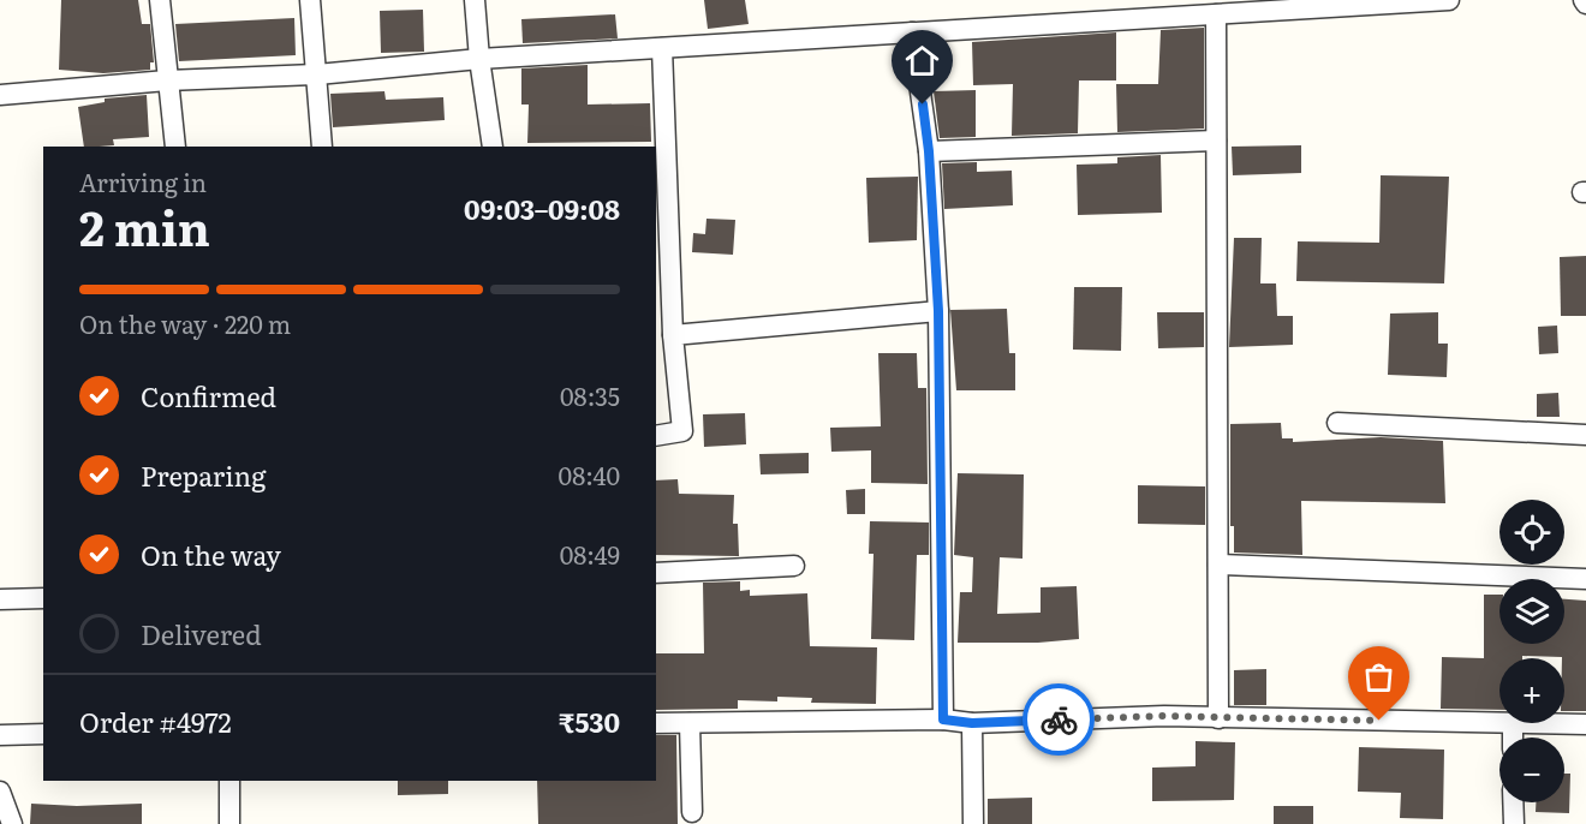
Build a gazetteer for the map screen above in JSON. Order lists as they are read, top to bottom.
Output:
{
  "page": {
    "heading": ["2 min", "Arriving in", "09:03–09:08"],
    "panel": ["Order #4972", "₹530"],
    "bar": "On the way · 220 m",
    "list": [
      ["Confirmed", "08:35"],
      ["Preparing", "08:40"],
      ["On the way", "08:49"],
      "Delivered"
    ],
    "map_buttons": ["+", "−"]
  }
}
